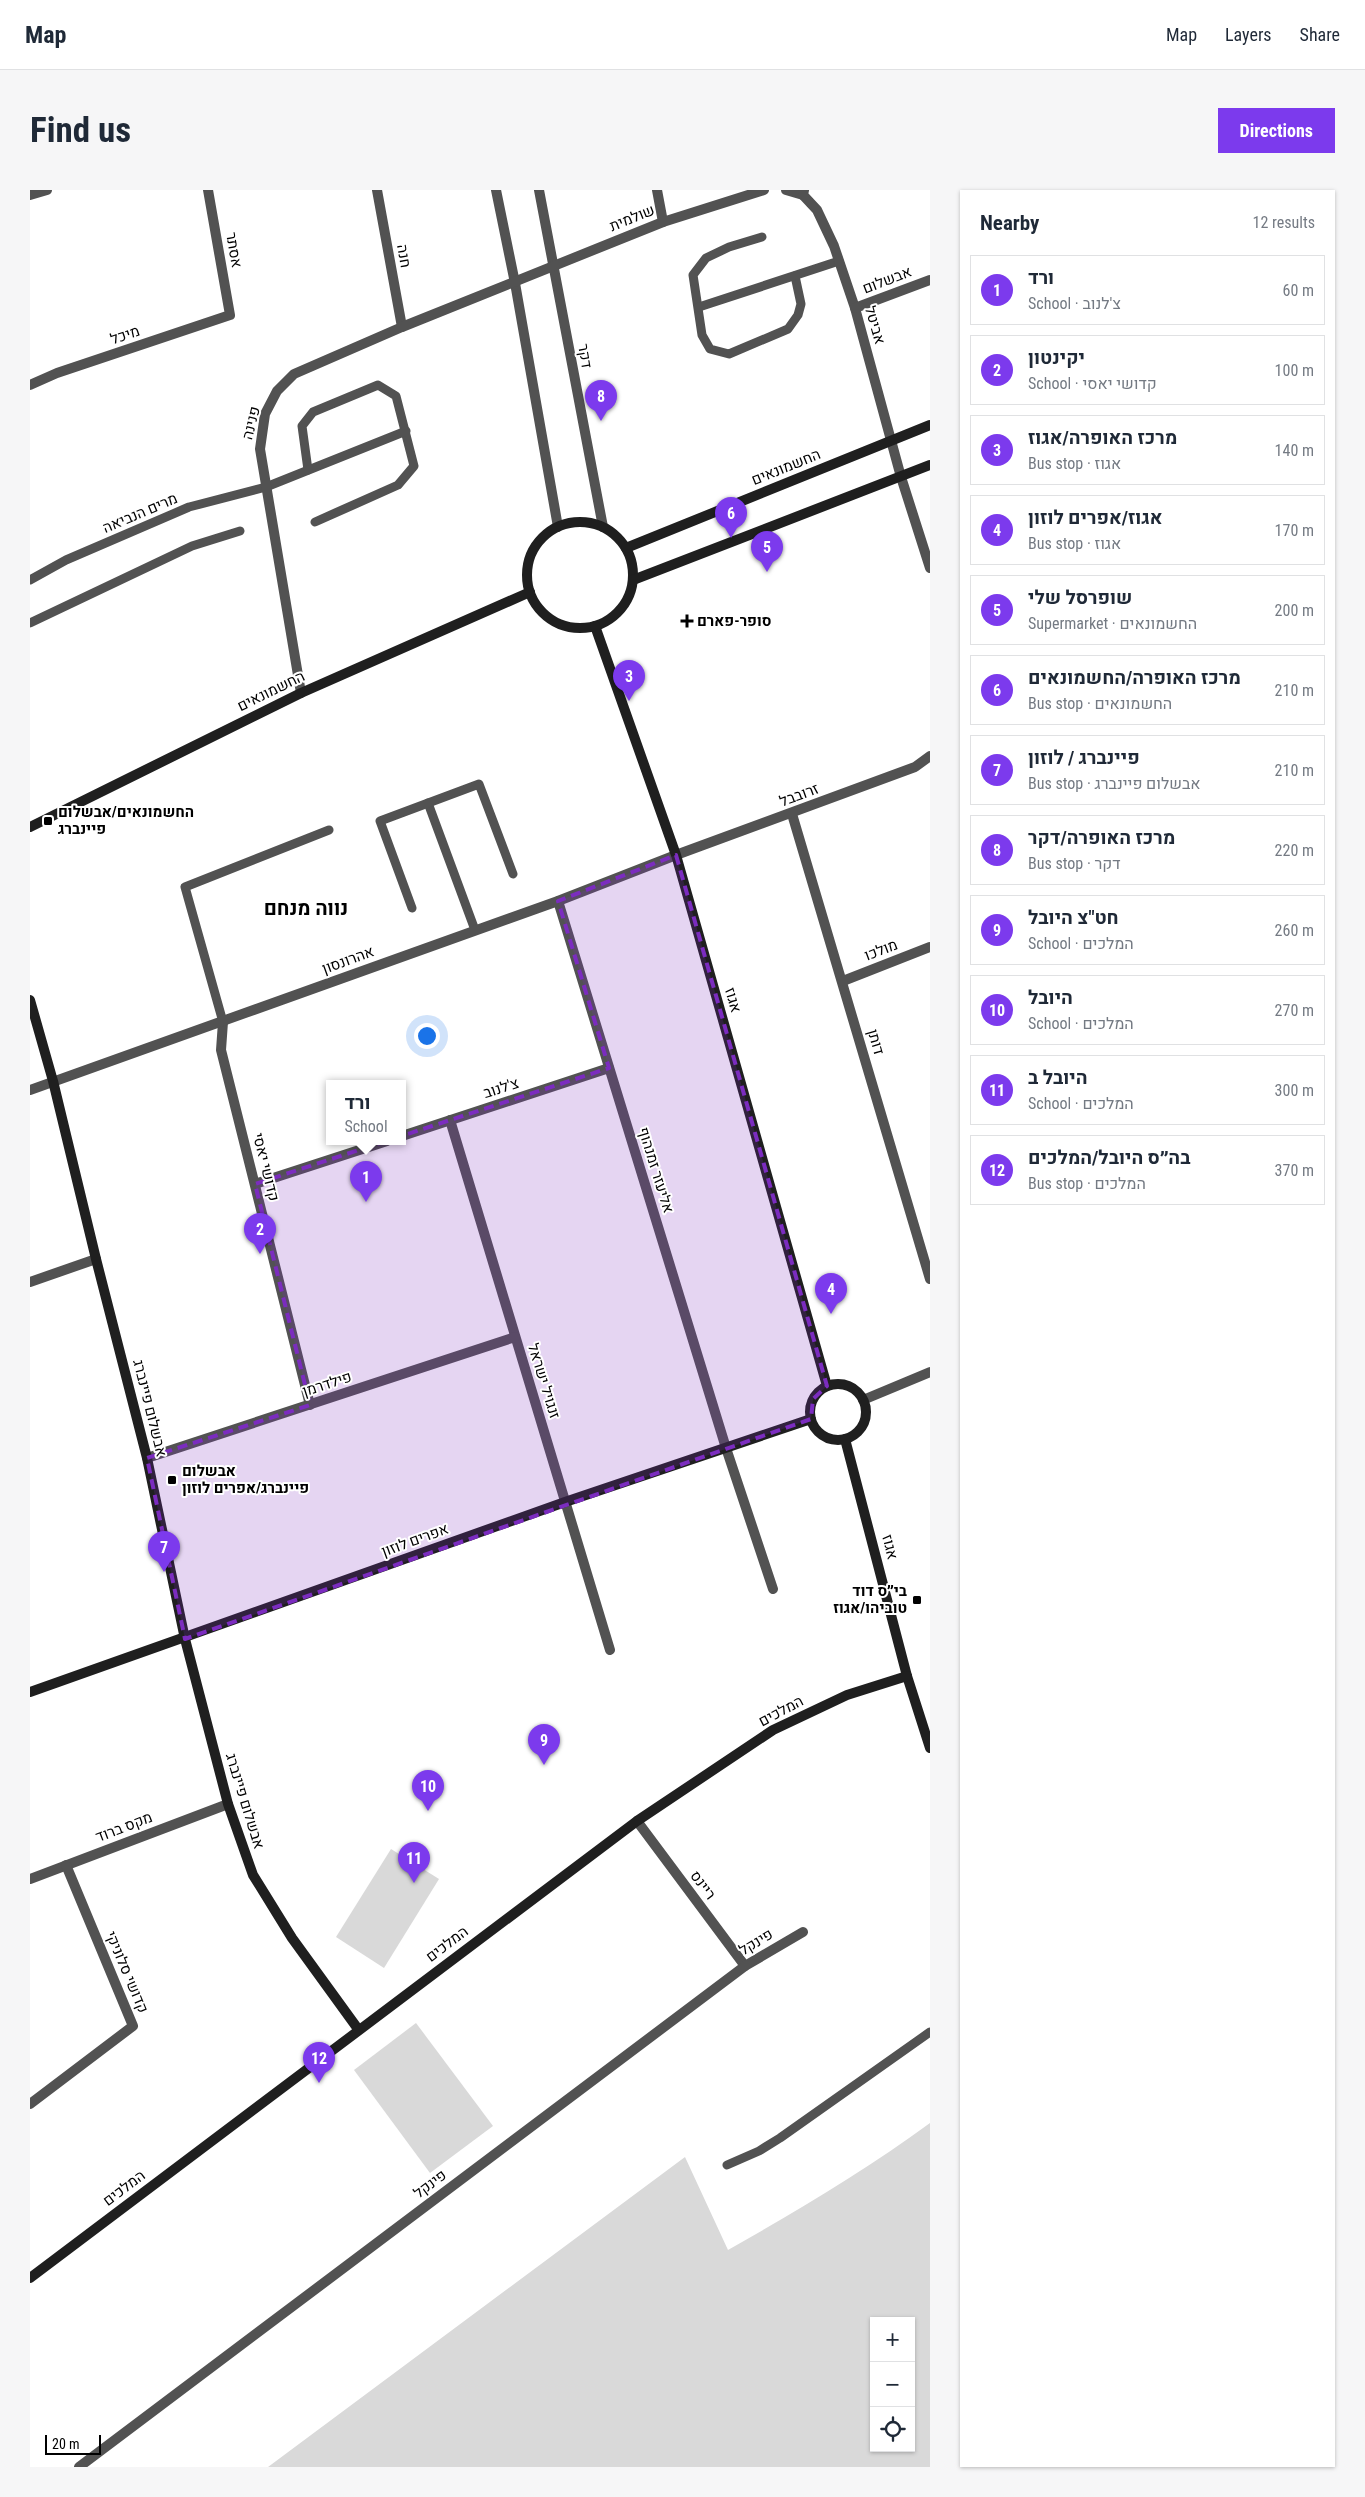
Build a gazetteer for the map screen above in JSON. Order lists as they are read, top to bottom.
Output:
{
  "streets": {
    "street": [
      "שולמית",
      "אסתר",
      "חנה",
      "אבשלום",
      "אביטל",
      "מיכל",
      "דקר",
      "פנינה",
      "החשמונאים",
      "זרובבל",
      "מולכו",
      "אהרונסון",
      "אגוז",
      "דותן",
      "צ'לנוב",
      "קדושי יאסי",
      "אליעזר זמנהוף",
      "זנגויל ישראל",
      "פילדרמן",
      "אבשלום פיינברג",
      "אפרים לוזון",
      "המלכים",
      "מקס ברוד",
      "ריינס",
      "פינקל",
      "קדושי סלוניקי"
    ],
    "lane": ["מרים הנביאה"]
  },
  "crossings": [
    ["שולמית", "דקר"],
    ["שולמית", "פנינה"],
    ["אסתר", "מיכל"],
    ["חנה", "פנינה"],
    ["אבשלום", "אביטל"],
    ["אביטל", "החשמונאים"],
    ["דקר", "החשמונאים"],
    ["דקר", "אגוז"],
    ["פנינה", "החשמונאים"],
    ["פנינה", "מרים הנביאה"],
    ["החשמונאים", "אגוז"],
    ["זרובבל", "אהרונסון"],
    ["זרובבל", "אגוז"],
    ["זרובבל", "דותן"],
    ["מולכו", "דותן"],
    ["אהרונסון", "אגוז"],
    ["אהרונסון", "קדושי יאסי"],
    ["אהרונסון", "אליעזר זמנהוף"],
    ["אהרונסון", "אבשלום פיינברג"],
    ["אגוז", "אפרים לוזון"],
    ["אגוז", "המלכים"],
    ["צ'לנוב", "אליעזר זמנהוף"],
    ["צ'לנוב", "זנגויל ישראל"],
    ["קדושי יאסי", "פילדרמן"],
    ["אליעזר זמנהוף", "אפרים לוזון"],
    ["זנגויל ישראל", "פילדרמן"],
    ["זנגויל ישראל", "אפרים לוזון"],
    ["פילדרמן", "אבשלום פיינברג"],
    ["אבשלום פיינברג", "אפרים לוזון"],
    ["אבשלום פיינברג", "המלכים"],
    ["אבשלום פיינברג", "מקס ברוד"],
    ["המלכים", "ריינס"],
    ["מקס ברוד", "קדושי סלוניקי"],
    ["ריינס", "פינקל"]
  ],
  "districts": ["נווה מנחם"],
  "places": {
    "health": ["סופר-פארם"],
    "transit": ["החשמונאים/אבשלום פיינברג", "אבשלום פיינברג/אפרים לוזון", "בי״ס דוד טוביהו/אגוז"]
  },
  "scale_bar": "20 m",
  "page": {
    "header": "Map",
    "nav": ["Map", "Layers", "Share"],
    "buttons": "Directions",
    "title": "Find us",
    "heading": ["Nearby", "12 results"],
    "list": [
      {
        "mark": "1",
        "name": "ורד",
        "note": "School · צ'לנוב",
        "value": "60 m"
      },
      {
        "mark": "2",
        "name": "יקינטון",
        "note": "School · קדושי יאסי",
        "value": "100 m"
      },
      {
        "mark": "3",
        "name": "מרכז האופרה/אגוז",
        "note": "Bus stop · אגוז",
        "value": "140 m"
      },
      {
        "mark": "4",
        "name": "אגוז/אפרים לוזון",
        "note": "Bus stop · אגוז",
        "value": "170 m"
      },
      {
        "mark": "5",
        "name": "שופרסל שלי",
        "note": "Supermarket · החשמונאים",
        "value": "200 m"
      },
      {
        "mark": "6",
        "name": "מרכז האופרה/החשמונאים",
        "note": "Bus stop · החשמונאים",
        "value": "210 m"
      },
      {
        "mark": "7",
        "name": "פיינברג / לוזון",
        "note": "Bus stop · אבשלום פיינברג",
        "value": "210 m"
      },
      {
        "mark": "8",
        "name": "מרכז האופרה/דקר",
        "note": "Bus stop · דקר",
        "value": "220 m"
      },
      {
        "mark": "9",
        "name": "חט\"צ היובל",
        "note": "School · המלכים",
        "value": "260 m"
      },
      {
        "mark": "10",
        "name": "היובל",
        "note": "School · המלכים",
        "value": "270 m"
      },
      {
        "mark": "11",
        "name": "היובל ב",
        "note": "School · המלכים",
        "value": "300 m"
      },
      {
        "mark": "12",
        "name": "בה״ס היובל/המלכים",
        "note": "Bus stop · המלכים",
        "value": "370 m"
      }
    ],
    "pins": [
      "8",
      "6",
      "5",
      "3",
      "1",
      "2",
      "4",
      "7",
      "9",
      "10",
      "11",
      "12"
    ],
    "popup": ["ורד", "School"],
    "map_buttons": ["+", "−"],
    "scale": "20 m"
  }
}
